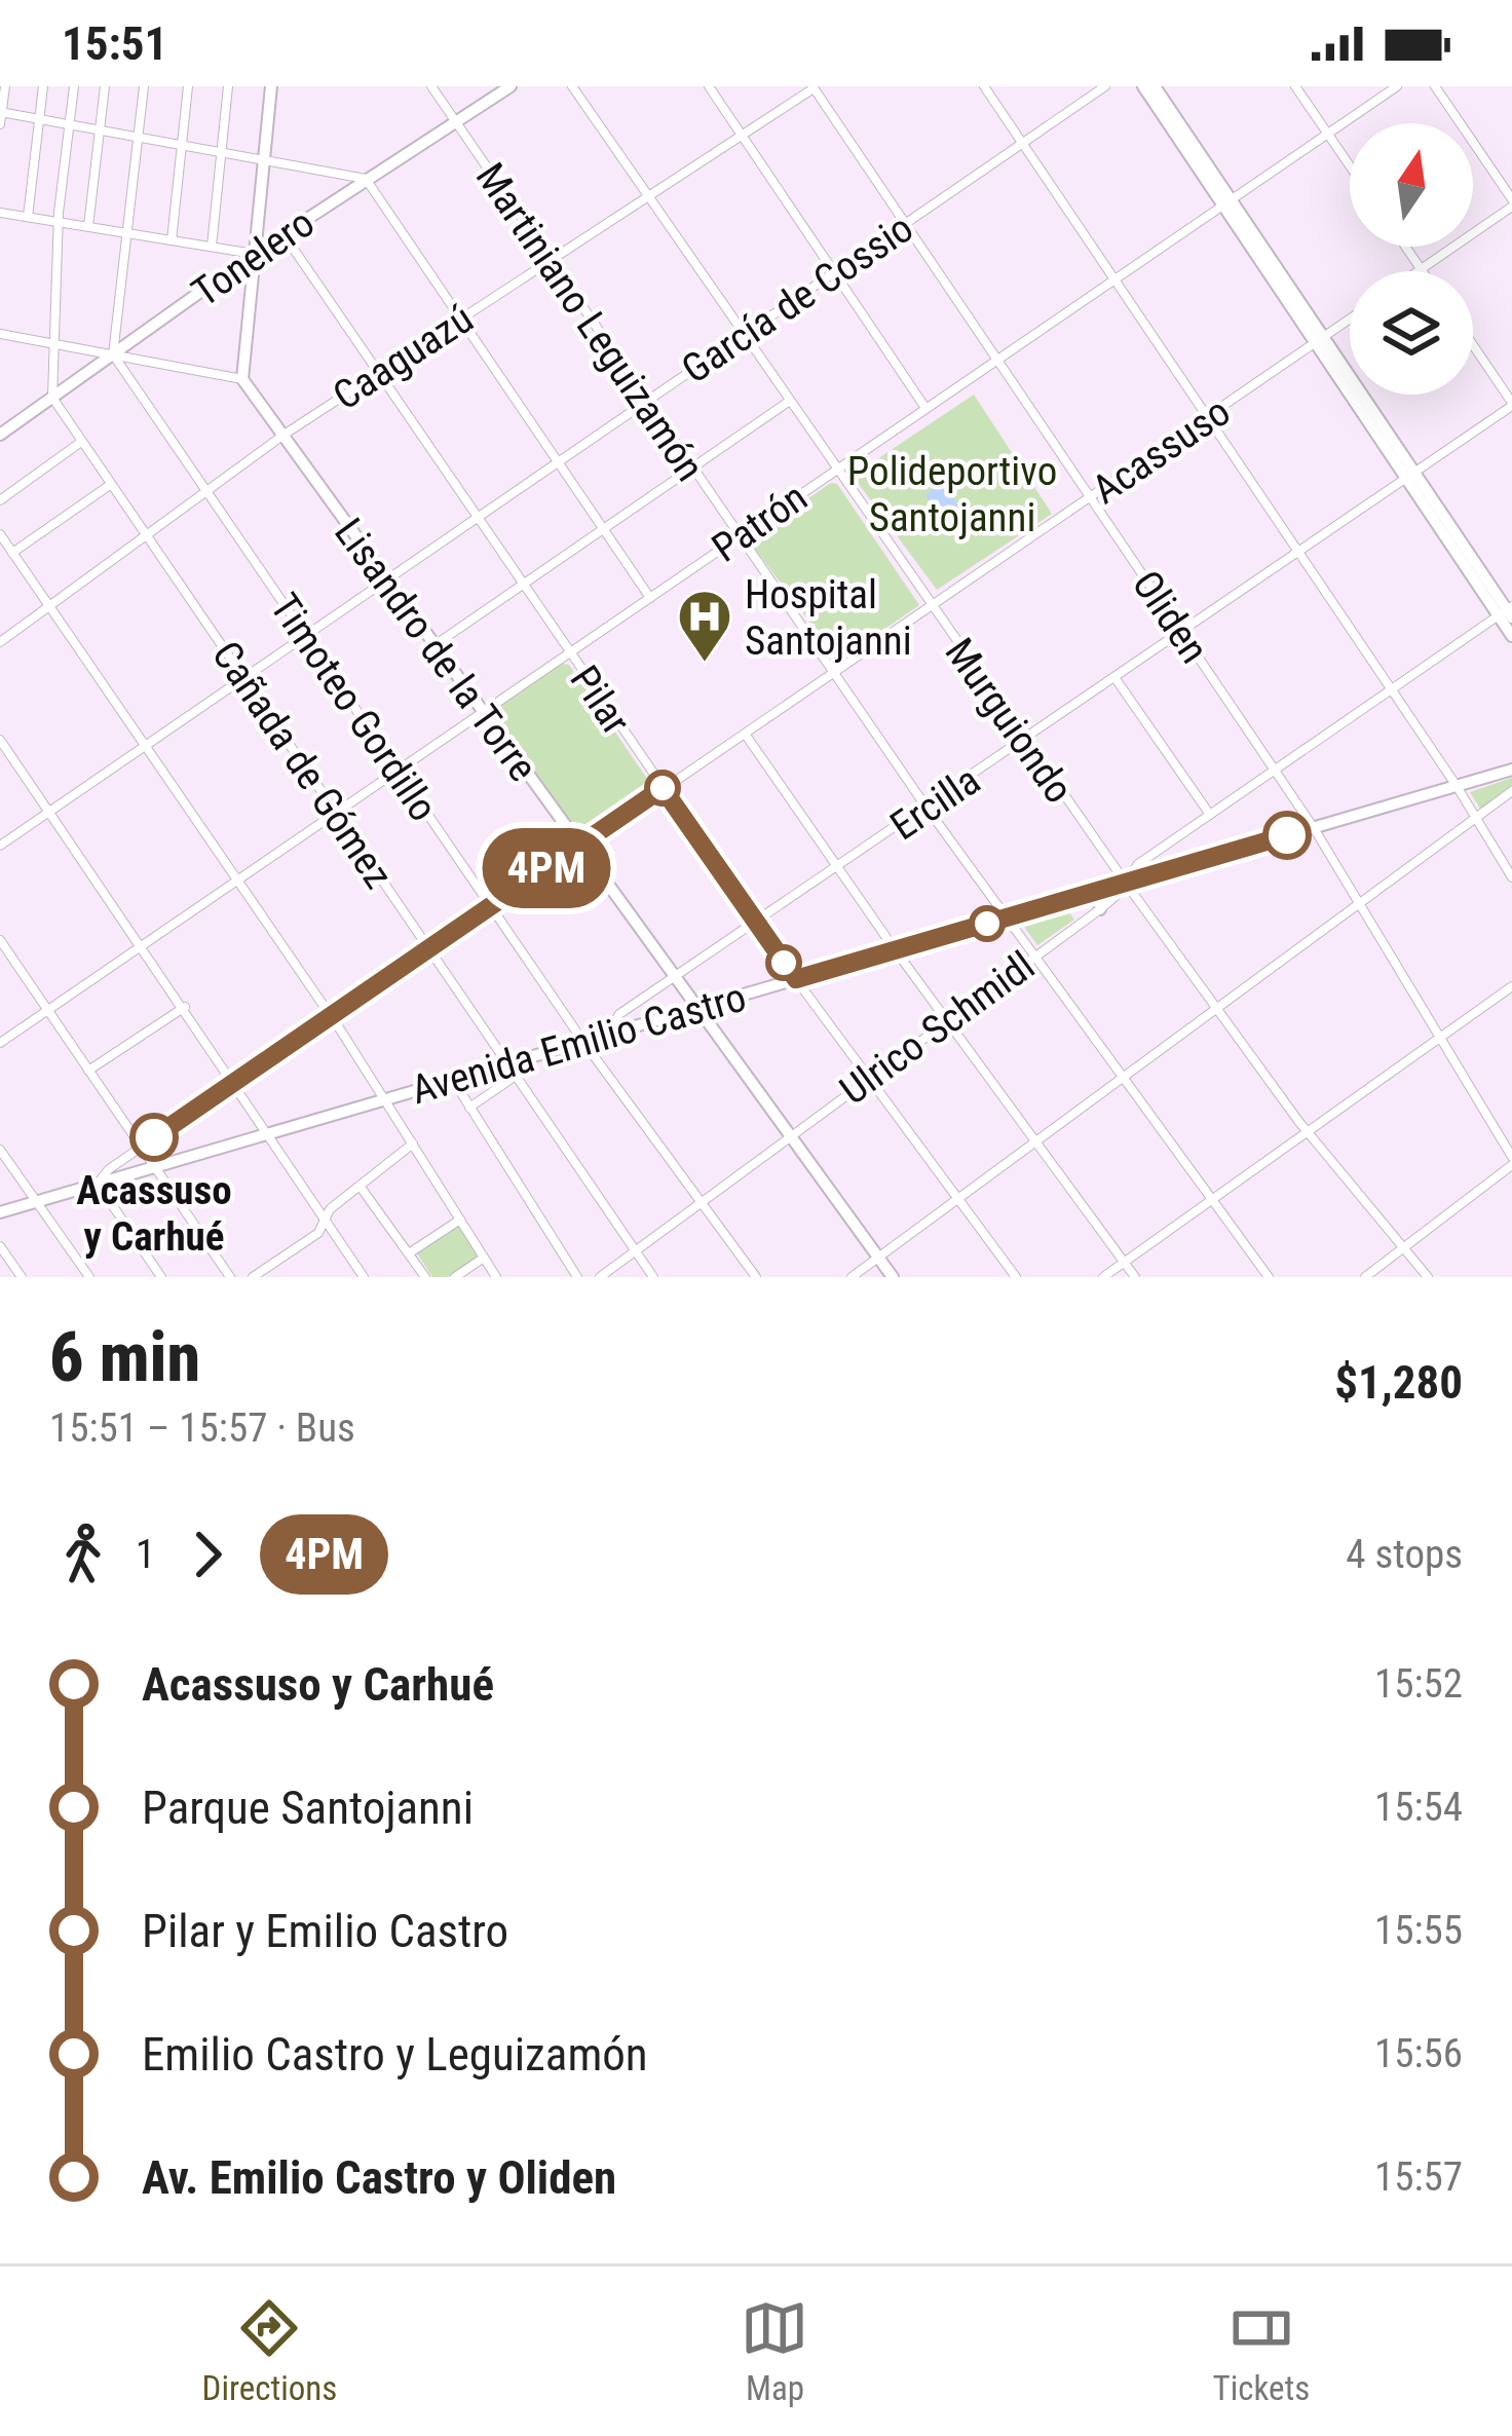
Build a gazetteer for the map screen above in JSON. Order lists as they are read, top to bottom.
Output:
{
  "streets": {
    "street": [
      "Tonelero",
      "García de Cossio",
      "Martiniano Leguizamón",
      "Caaguazú",
      "Acassuso",
      "Patrón",
      "Oliden",
      "Lisandro de la Torre",
      "Pilar",
      "Timoteo Gordillo",
      "Murguiondo",
      "Cañada de Gómez",
      "Ercilla",
      "Ulrico Schmidl",
      "Avenida Emilio Castro"
    ]
  },
  "crossings": [
    ["Tonelero", "Martiniano Leguizamón"],
    ["Tonelero", "Pilar"],
    ["Tonelero", "Timoteo Gordillo"],
    ["Tonelero", "Cañada de Gómez"],
    ["García de Cossio", "Martiniano Leguizamón"],
    ["García de Cossio", "Oliden"],
    ["García de Cossio", "Lisandro de la Torre"],
    ["García de Cossio", "Pilar"],
    ["García de Cossio", "Timoteo Gordillo"],
    ["García de Cossio", "Murguiondo"],
    ["García de Cossio", "Cañada de Gómez"],
    ["Martiniano Leguizamón", "Caaguazú"],
    ["Martiniano Leguizamón", "Acassuso"],
    ["Martiniano Leguizamón", "Patrón"],
    ["Martiniano Leguizamón", "Ercilla"],
    ["Martiniano Leguizamón", "Ulrico Schmidl"],
    ["Martiniano Leguizamón", "Avenida Emilio Castro"],
    ["Caaguazú", "Oliden"],
    ["Caaguazú", "Lisandro de la Torre"],
    ["Caaguazú", "Pilar"],
    ["Caaguazú", "Timoteo Gordillo"],
    ["Caaguazú", "Murguiondo"],
    ["Caaguazú", "Cañada de Gómez"],
    ["Acassuso", "Oliden"],
    ["Acassuso", "Lisandro de la Torre"],
    ["Acassuso", "Pilar"],
    ["Acassuso", "Timoteo Gordillo"],
    ["Acassuso", "Murguiondo"],
    ["Acassuso", "Cañada de Gómez"],
    ["Acassuso", "Avenida Emilio Castro"],
    ["Patrón", "Oliden"],
    ["Patrón", "Lisandro de la Torre"],
    ["Patrón", "Pilar"],
    ["Patrón", "Timoteo Gordillo"],
    ["Patrón", "Murguiondo"],
    ["Patrón", "Cañada de Gómez"],
    ["Oliden", "Ercilla"],
    ["Oliden", "Ulrico Schmidl"],
    ["Oliden", "Avenida Emilio Castro"],
    ["Lisandro de la Torre", "Ercilla"],
    ["Lisandro de la Torre", "Ulrico Schmidl"],
    ["Lisandro de la Torre", "Avenida Emilio Castro"],
    ["Pilar", "Ercilla"],
    ["Pilar", "Ulrico Schmidl"],
    ["Pilar", "Avenida Emilio Castro"],
    ["Timoteo Gordillo", "Ulrico Schmidl"],
    ["Timoteo Gordillo", "Avenida Emilio Castro"],
    ["Murguiondo", "Ercilla"],
    ["Murguiondo", "Ulrico Schmidl"],
    ["Murguiondo", "Avenida Emilio Castro"],
    ["Cañada de Gómez", "Ulrico Schmidl"],
    ["Cañada de Gómez", "Avenida Emilio Castro"],
    ["Ercilla", "Avenida Emilio Castro"],
    ["Ulrico Schmidl", "Avenida Emilio Castro"]
  ],
  "parks": ["Polideportivo Santojanni"],
  "places": {
    "hospital": ["Hospital Santojanni"],
    "other": ["Acassuso y Carhué"]
  },
  "lines": ["bus line 4PM"],
  "north": "top",
  "page": {
    "status": "15:51",
    "on_map": "4PM",
    "heading": ["6 min", "15:51 – 15:57 · Bus", "$1,280"],
    "legs": ["1", "4PM", "4 stops"],
    "list": [
      {
        "name": "Acassuso y Carhué",
        "value": "15:52"
      },
      {
        "name": "Parque Santojanni",
        "value": "15:54"
      },
      {
        "name": "Pilar y Emilio Castro",
        "value": "15:55"
      },
      {
        "name": "Emilio Castro y Leguizamón",
        "value": "15:56"
      },
      {
        "name": "Av. Emilio Castro y Oliden",
        "value": "15:57"
      }
    ],
    "tabs": ["Directions", "Map", "Tickets"]
  }
}
